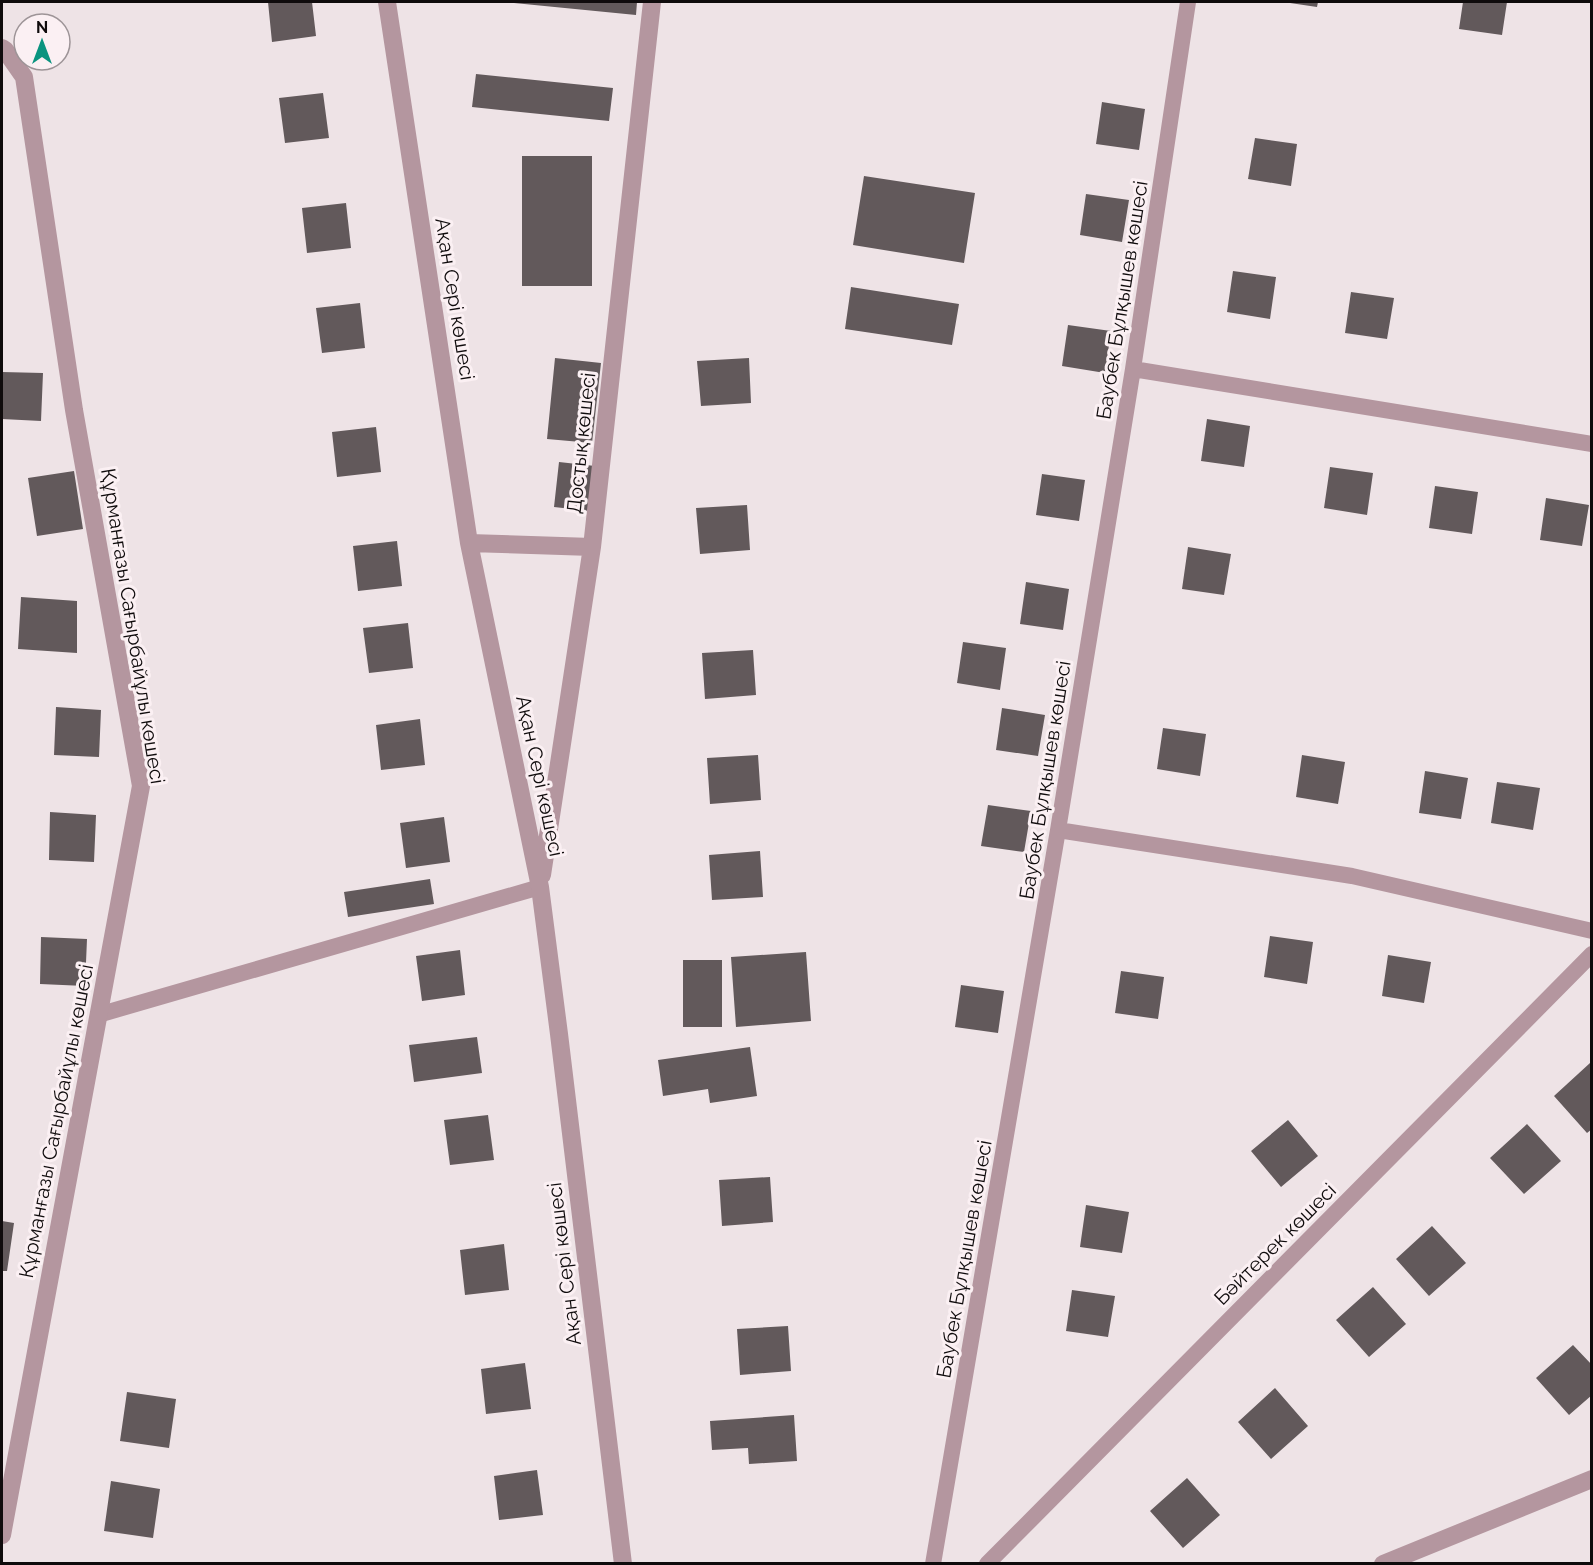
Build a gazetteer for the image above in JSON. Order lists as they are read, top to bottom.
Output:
{
  "streets": {
    "street": ["Ақан Сері көшесі", "Достық көшесі", "Құрманғазы Сағырбайұлы көшесі"],
    "lane": ["Баубек Бұлқышев көшесі", "Бәйтерек көшесі"]
  },
  "crossings": [
    ["Ақан Сері көшесі", "Достық көшесі"]
  ],
  "north": "top"
}
